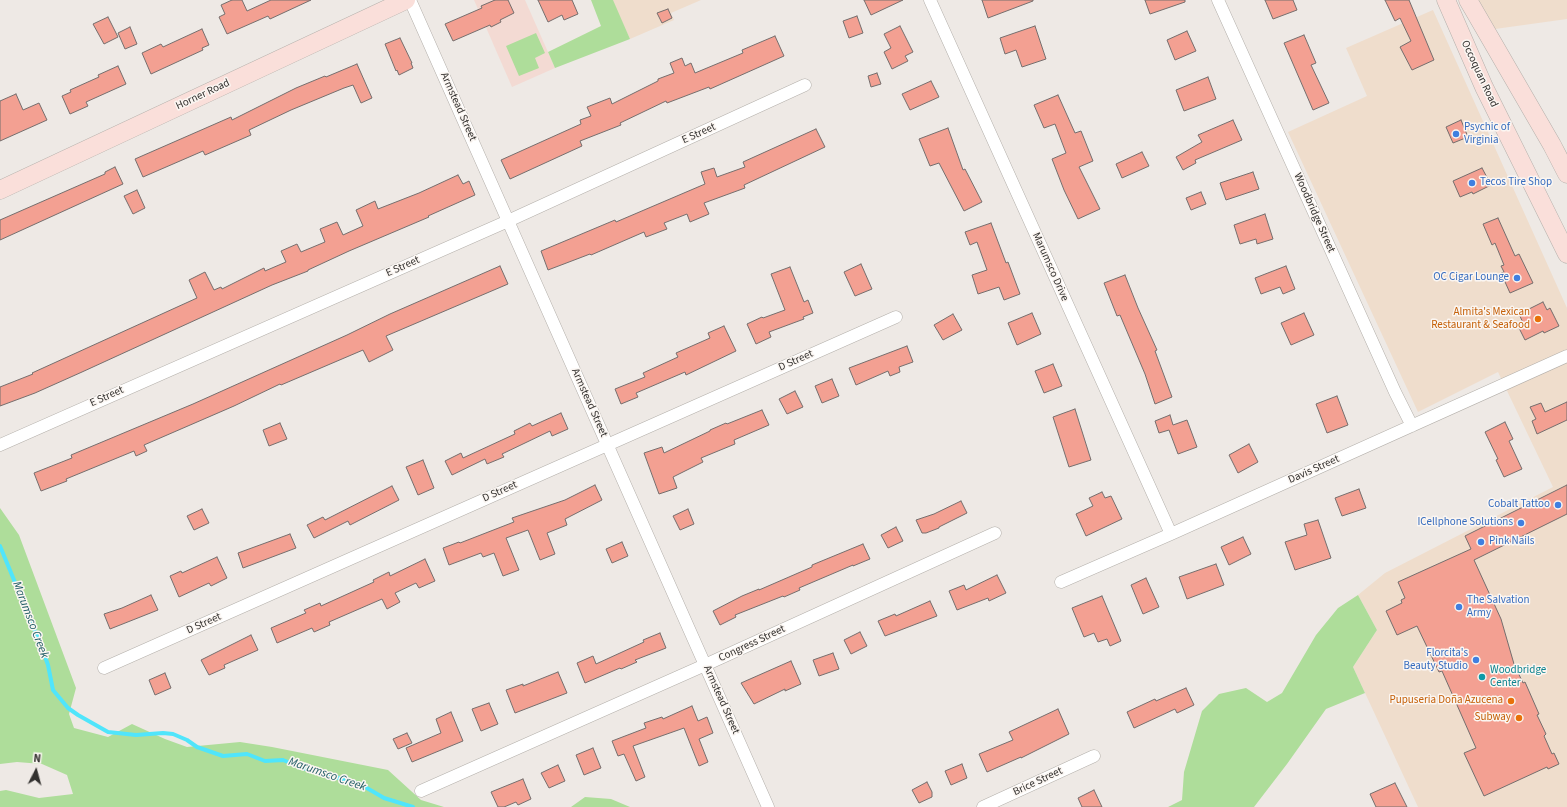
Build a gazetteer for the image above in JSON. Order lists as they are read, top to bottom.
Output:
{
  "streets": {
    "main road": ["Occoquan Road", "Horner Road"],
    "street": [
      "Armstead Street",
      "E Street",
      "Woodbridge Street",
      "Marumsco Drive",
      "D Street",
      "Davis Street",
      "Congress Street",
      "Brice Street"
    ]
  },
  "crossings": [
    ["Armstead Street", "E Street"],
    ["Armstead Street", "D Street"],
    ["Armstead Street", "Congress Street"],
    ["Woodbridge Street", "Davis Street"],
    ["Marumsco Drive", "Davis Street"]
  ],
  "water": ["Marumsco Creek"],
  "places": [
    "Psychic of Virginia",
    "Tecos Tire Shop",
    "OC Cigar Lounge",
    "Almita's Mexican Restaurant & Seafood",
    "Cobalt Tattoo",
    "ICellphone Solutions",
    "Pink Nails",
    "The Salvation Army",
    "Florcita's Beauty Studio",
    "Woodbridge Center",
    "Pupuseria Doña Azucena",
    "Subway"
  ],
  "north": "top"
}
